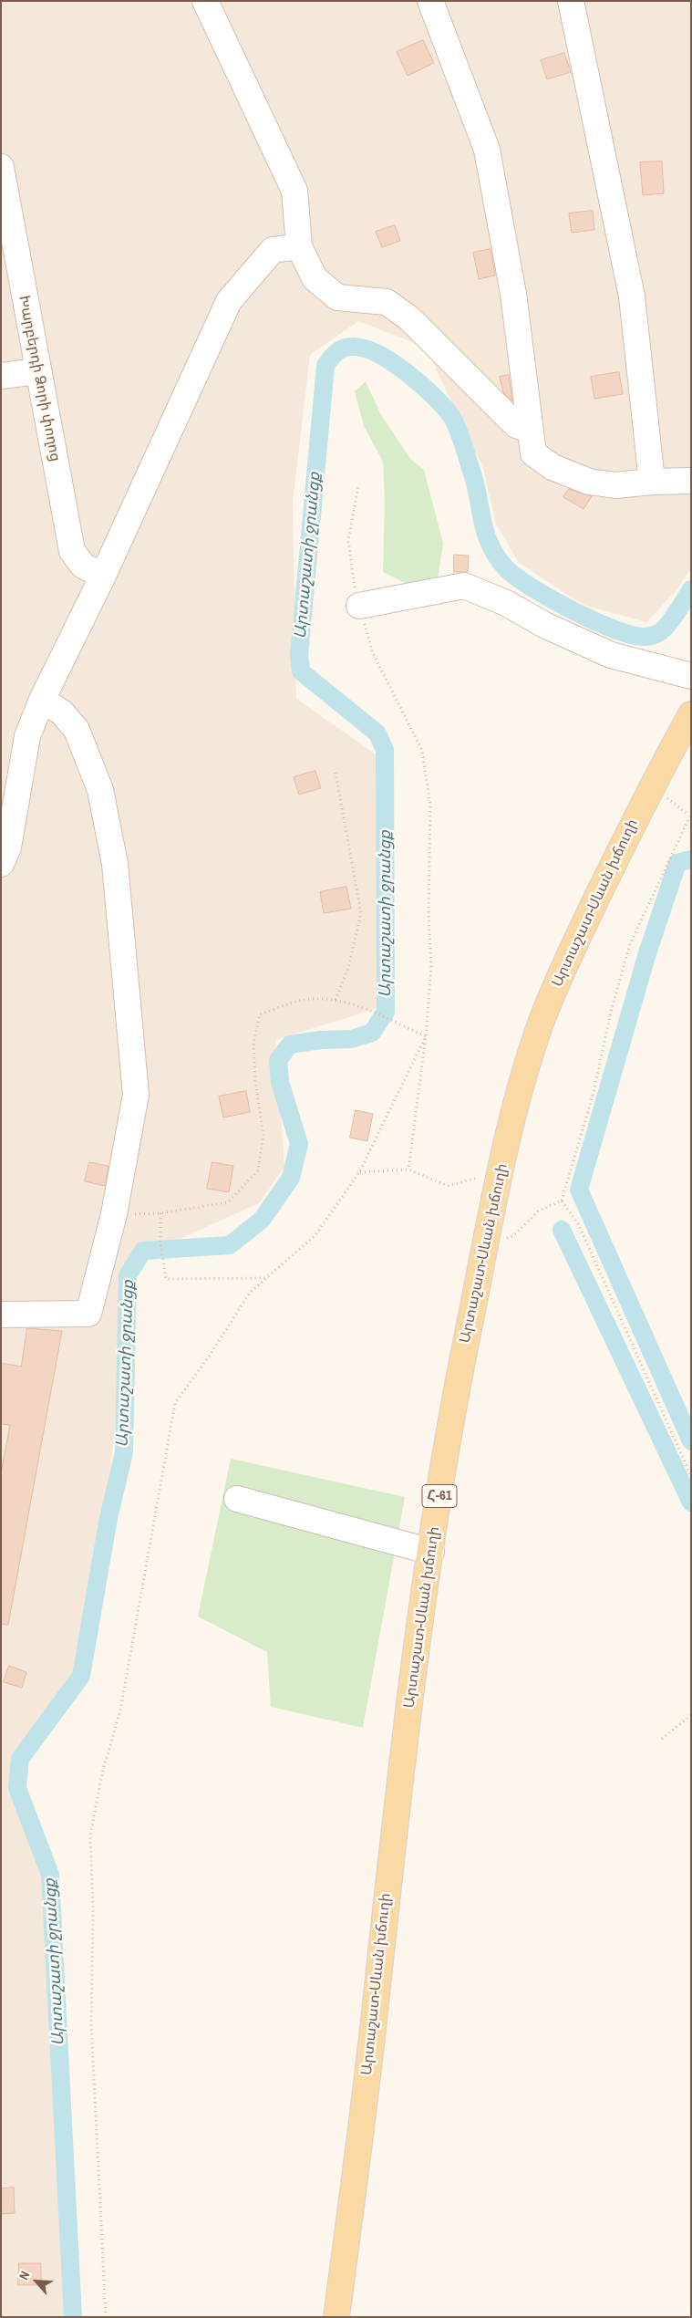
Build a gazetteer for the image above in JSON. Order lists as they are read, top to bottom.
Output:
{
  "streets": {
    "main road": ["Արտաշատ-Սևան խճուղի", "Հ-61"],
    "street": ["Խարբերդի Ձորի փողոց"]
  },
  "water": ["Արտաշատի ջրանցք"],
  "north": "top left"
}
